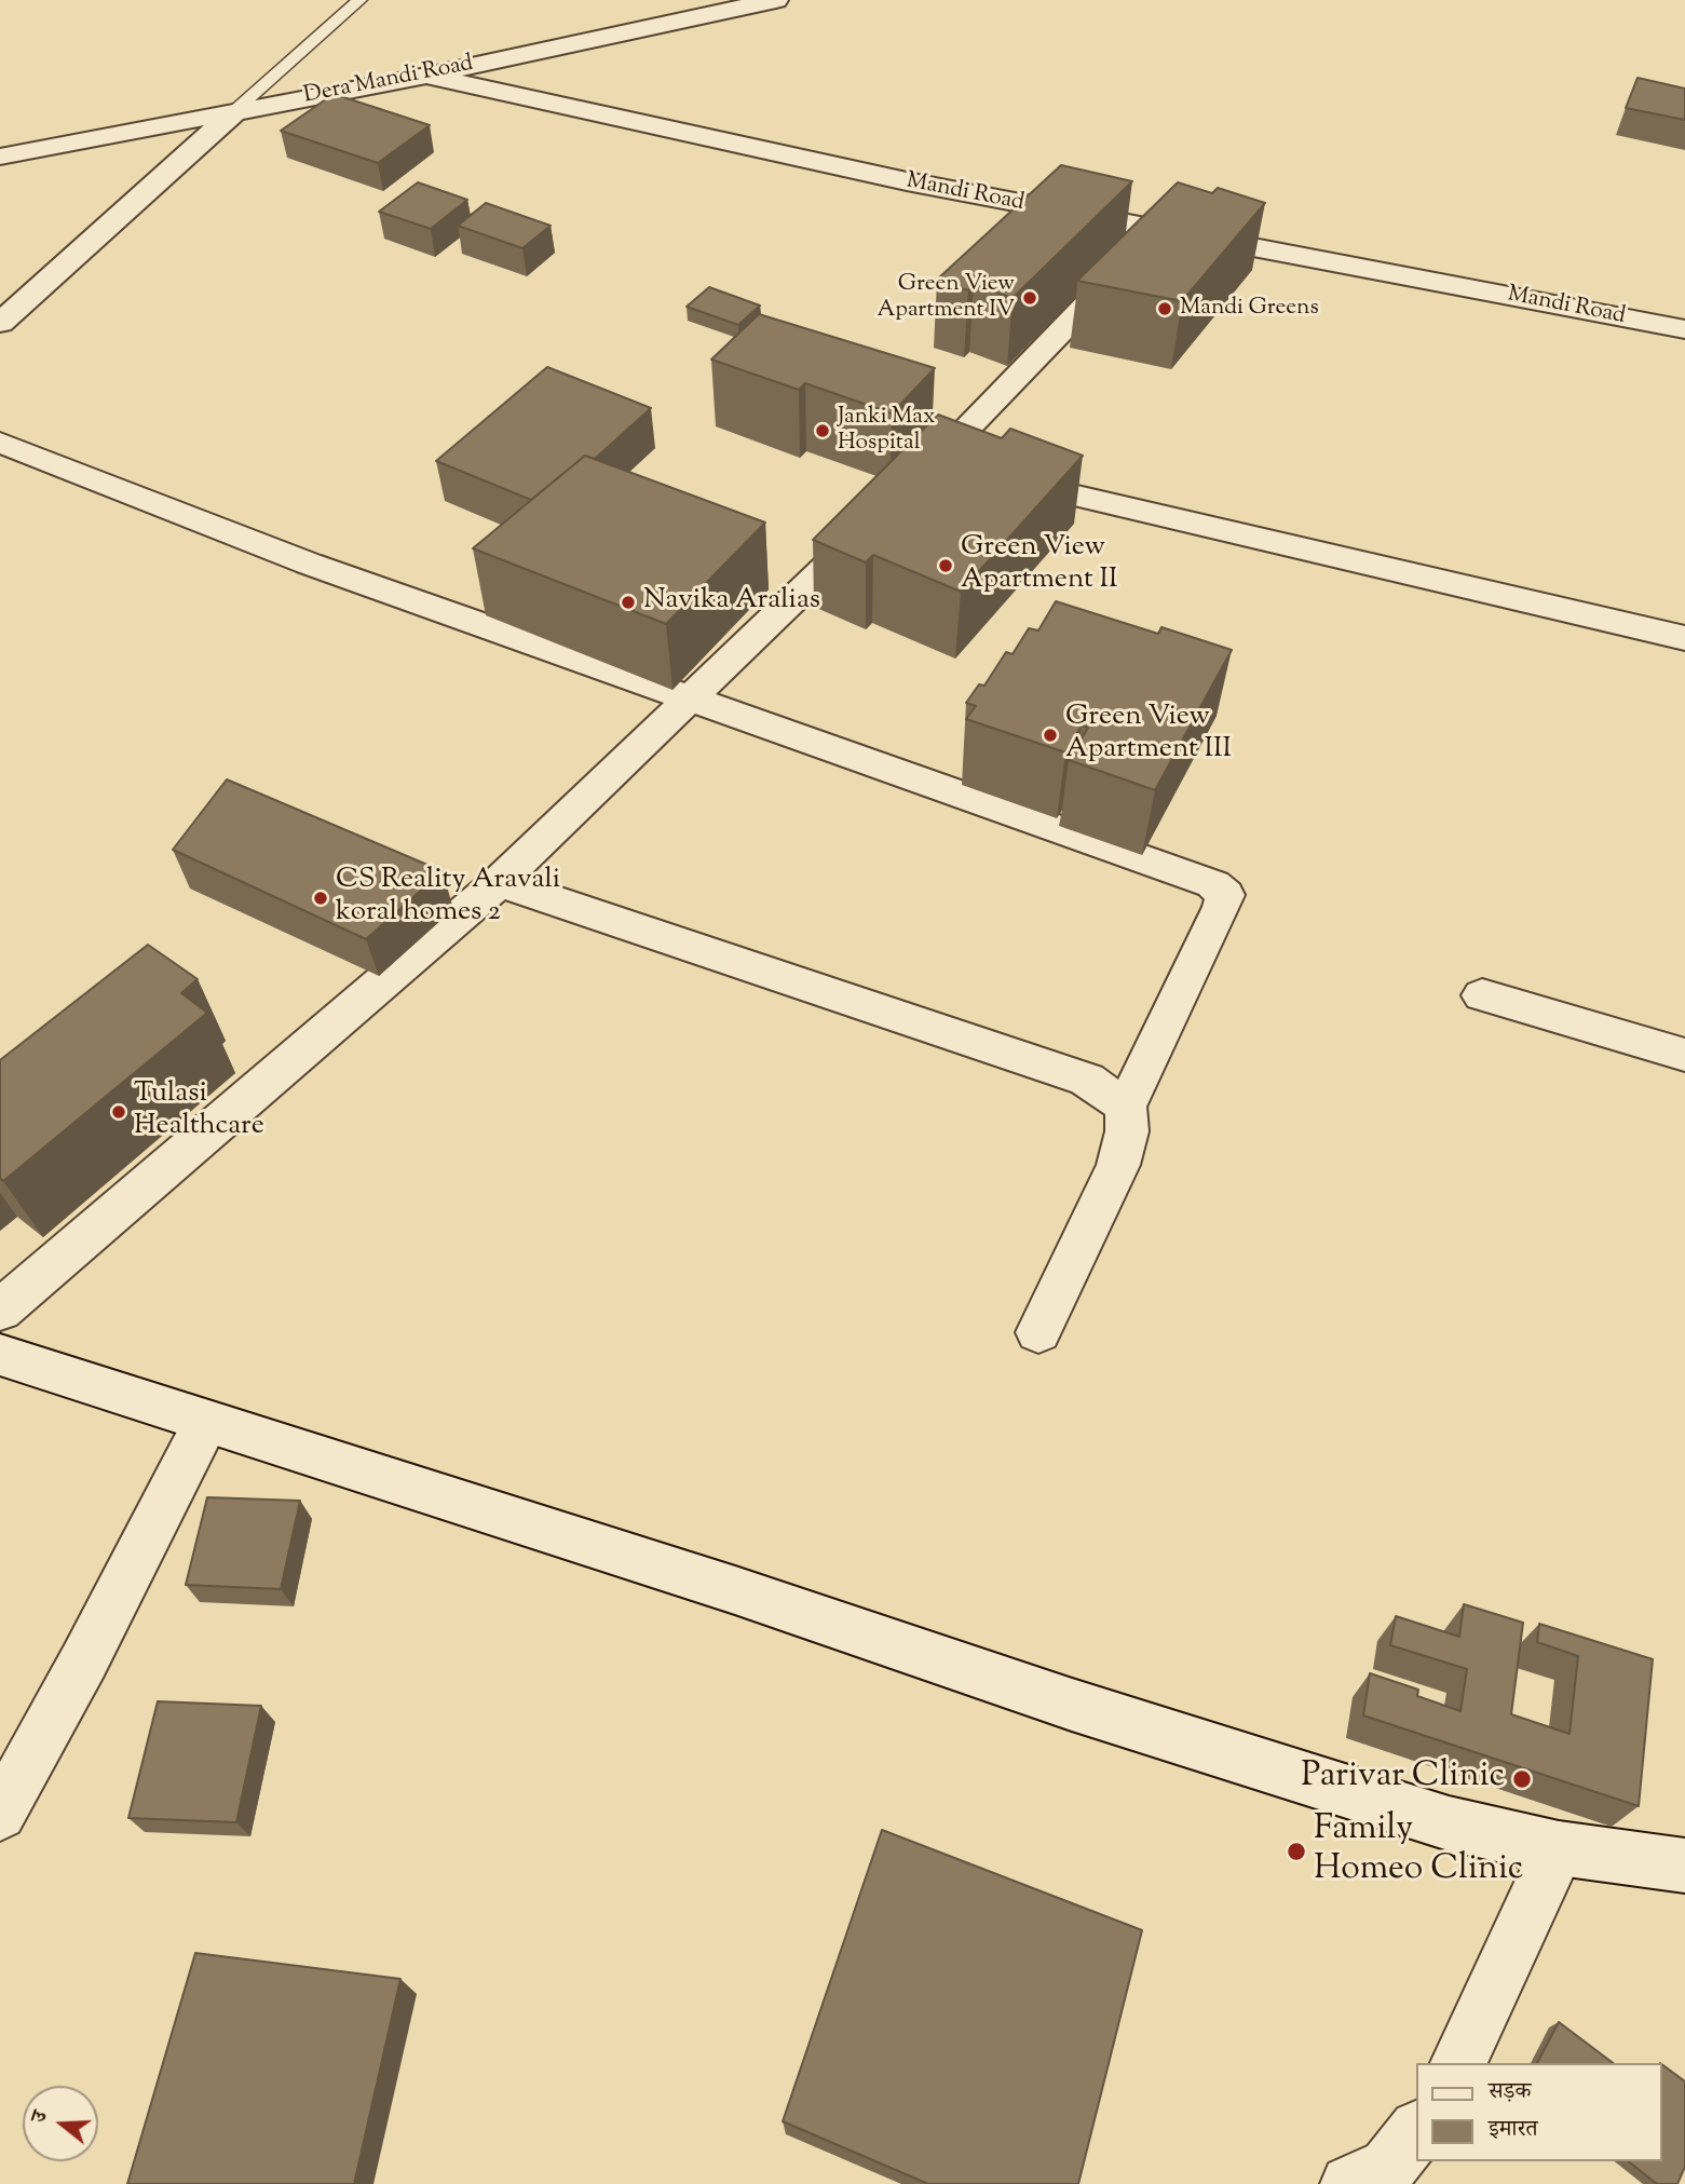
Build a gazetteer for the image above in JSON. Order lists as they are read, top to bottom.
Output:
{
  "streets": {
    "street": ["Dera Mandi Road", "Mandi Road"]
  },
  "crossings": [
    ["Dera Mandi Road", "Mandi Road"]
  ],
  "places": [
    "Green View Apartment IV",
    "Mandi Greens",
    "Janki Max Hospital",
    "Green View Apartment II",
    "Navika Aralias",
    "Green View Apartment III",
    "CS Reality Aravali koral homes 2",
    "Tulasi Healthcare",
    "Parivar Clinic",
    "Family Homeo Clinic"
  ],
  "legend": ["सड़क", "इमारत"],
  "north": "left"
}
